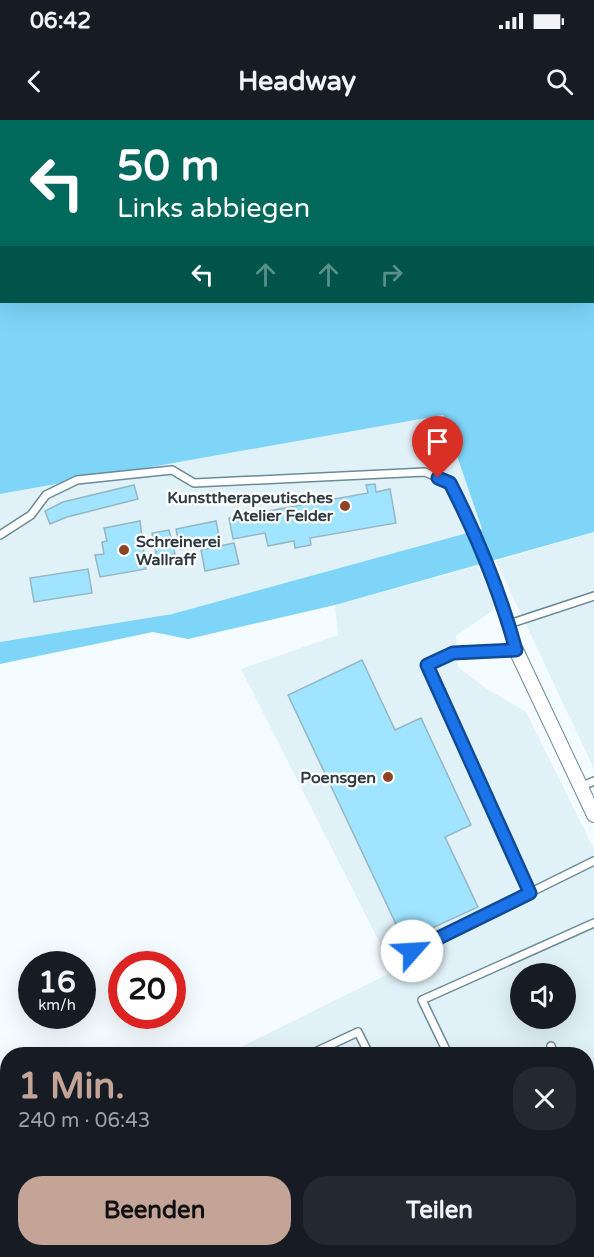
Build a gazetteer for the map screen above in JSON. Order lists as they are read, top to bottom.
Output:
{
  "places": ["Kunsttherapeutisches Atelier Felder", "Schreinerei Wallraff", "Poensgen"],
  "page": {
    "status": "06:42",
    "header": "Headway",
    "turn": ["50 m", "Links abbiegen"],
    "speed": "16 km/h",
    "limit": "20",
    "heading": ["1 Min.", "240 m · 06:43"],
    "buttons": ["Beenden", "Teilen"]
  }
}
